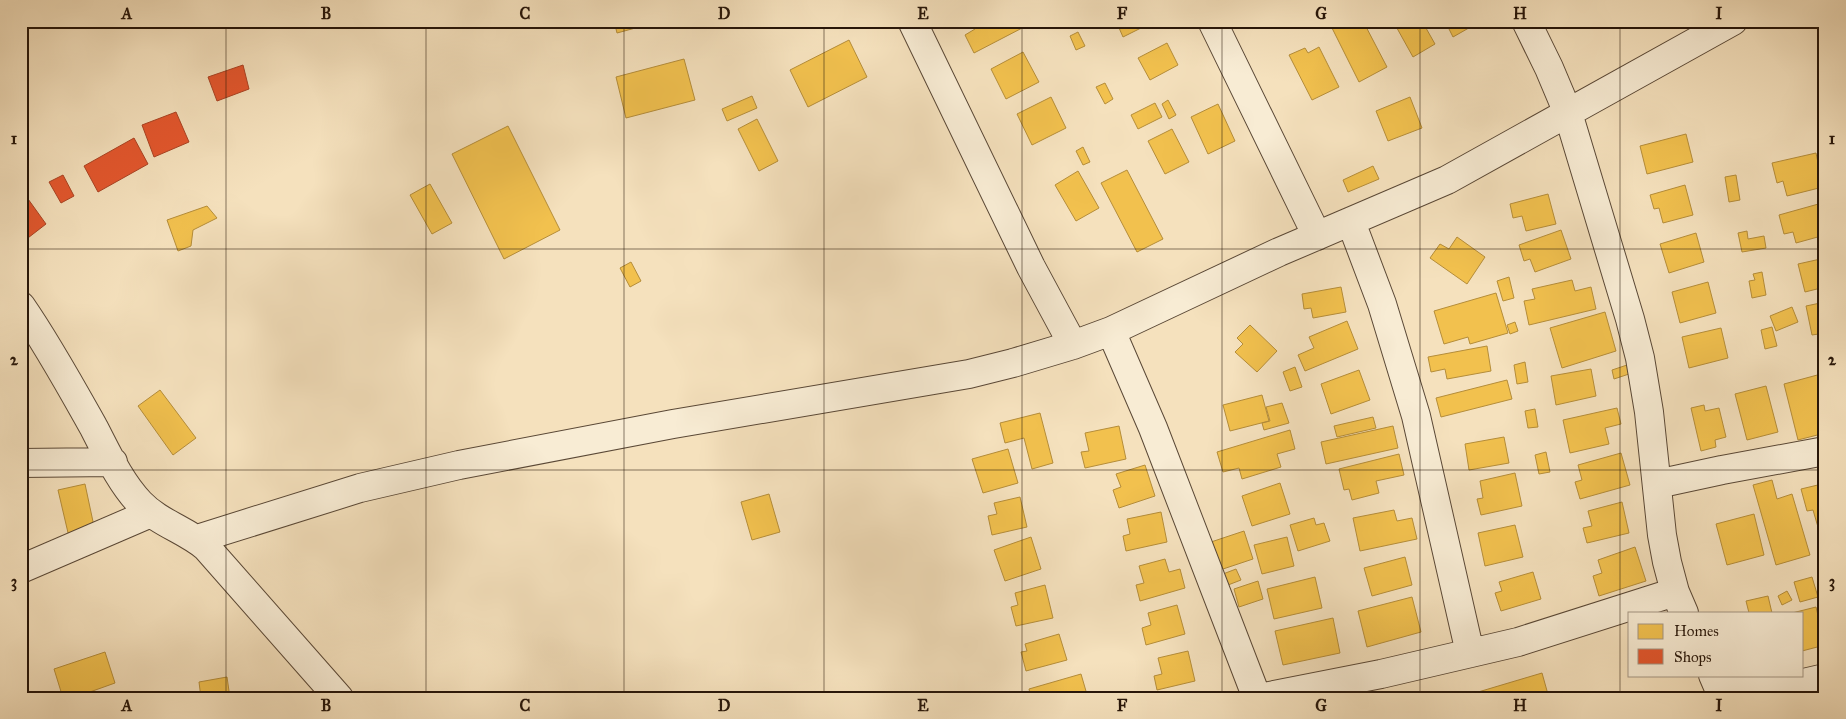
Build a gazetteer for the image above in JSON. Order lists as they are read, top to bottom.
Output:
{
  "legend": ["Homes", "Shops"],
  "grid": {
    "columns": [
      "A",
      "B",
      "C",
      "D",
      "E",
      "F",
      "G",
      "H",
      "I"
    ],
    "rows": ["1", "2", "3"]
  }
}
